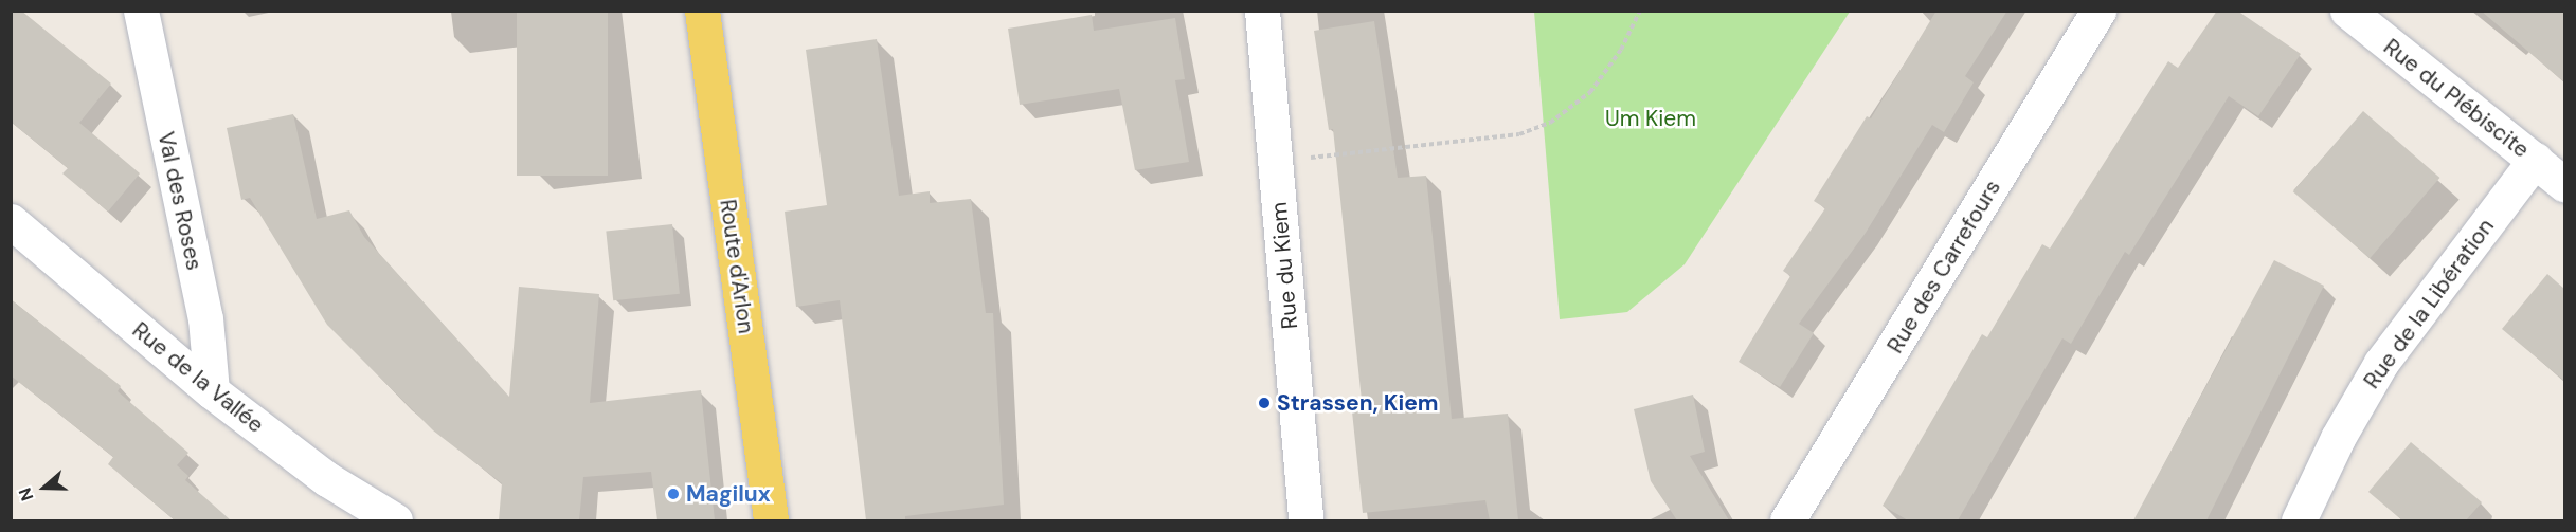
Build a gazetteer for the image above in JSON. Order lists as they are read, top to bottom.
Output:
{
  "streets": {
    "main road": ["Route d'Arlon"],
    "street": [
      "Rue du Plébiscite",
      "Val des Roses",
      "Rue du Kiem",
      "Rue des Carrefours",
      "Rue de la Libération",
      "Rue de la Vallée"
    ]
  },
  "crossings": [
    ["Rue du Plébiscite", "Rue de la Libération"],
    ["Val des Roses", "Rue de la Vallée"]
  ],
  "parks": ["Um Kiem"],
  "places": ["Strassen, Kiem", "Magilux"],
  "north": "left"
}
